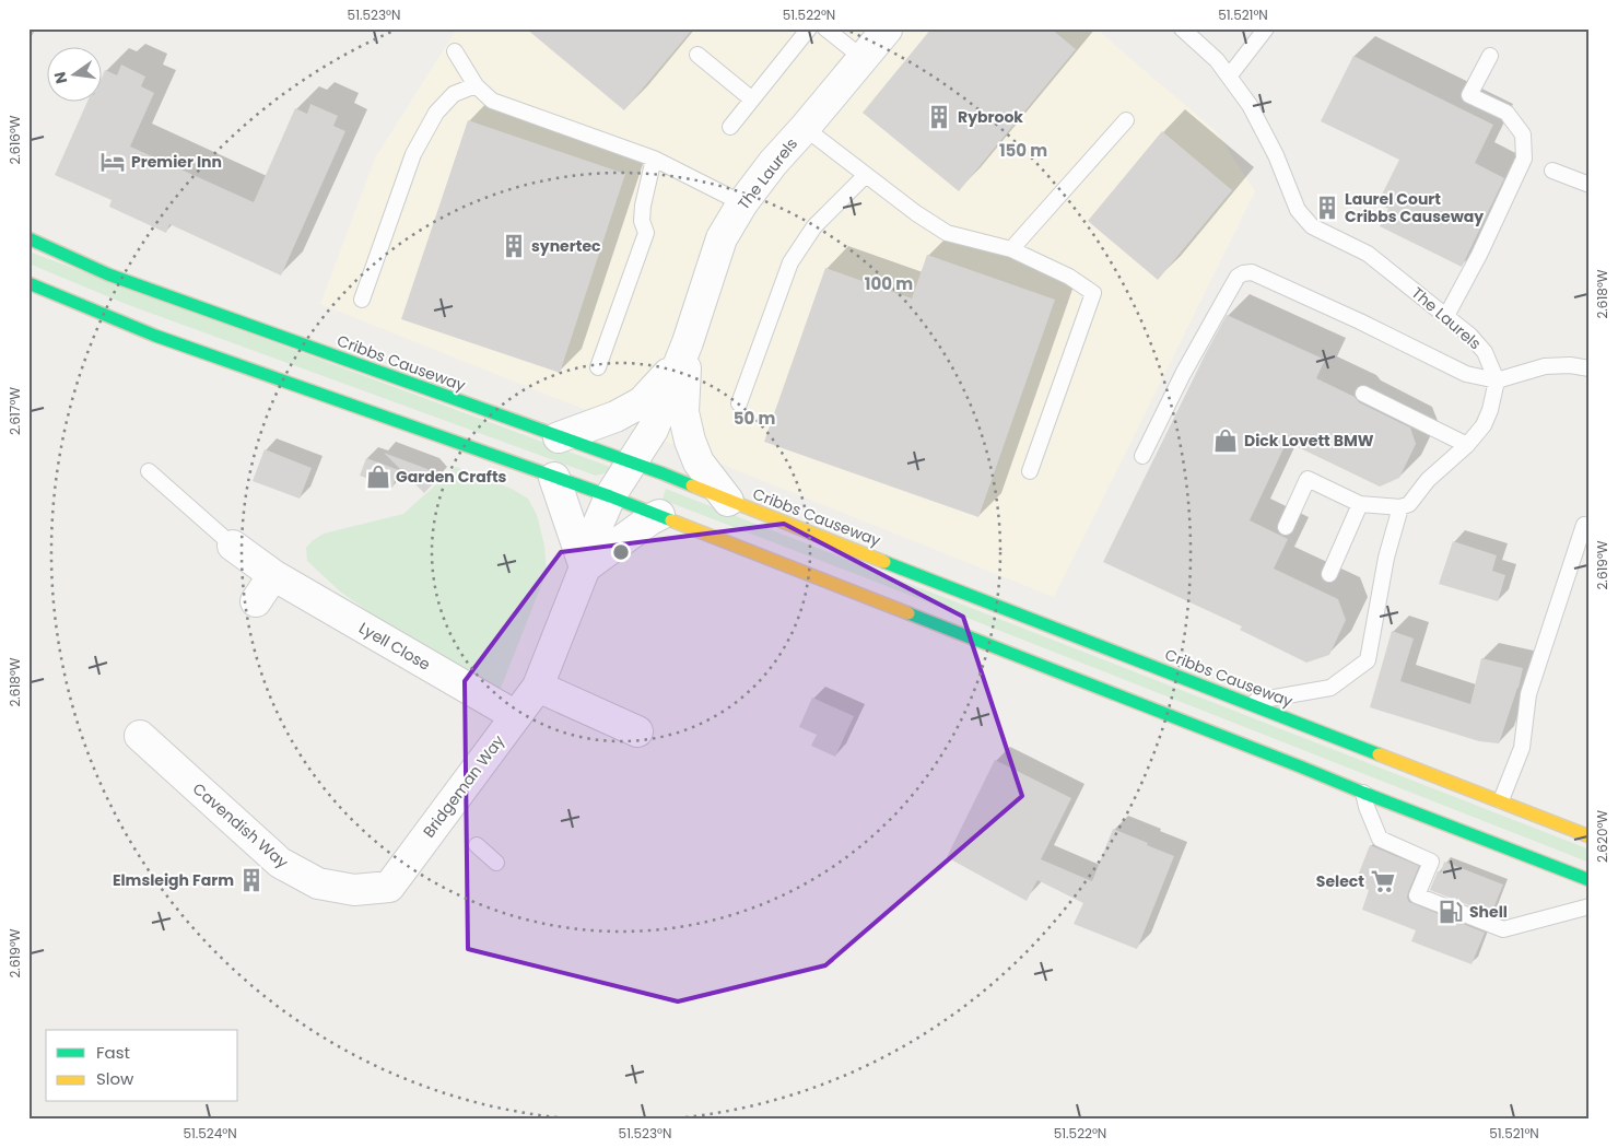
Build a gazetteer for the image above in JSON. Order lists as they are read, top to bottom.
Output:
{
  "streets": {
    "main road": ["Cribbs Causeway"],
    "street": [
      "The Laurels",
      "Lyell Close",
      "Bridgeman Way",
      "Cavendish Way"
    ]
  },
  "crossings": [
    ["The Laurels", "Cribbs Causeway"],
    ["The Laurels", "Bridgeman Way"],
    ["Lyell Close", "Bridgeman Way"],
    ["Bridgeman Way", "Cavendish Way"]
  ],
  "places": {
    "building": [
      "Rybrook",
      "Laurel Court Cribbs Causeway",
      "synertec",
      "Elmsleigh Farm"
    ],
    "hotel": ["Premier Inn"],
    "shop": ["Dick Lovett BMW", "Garden Crafts"],
    "supermarket": ["Select"],
    "fuel station": ["Shell"]
  },
  "legend": ["Fast", "Slow"],
  "north": "left",
  "coordinates": [
    "51.523°N",
    "51.522°N",
    "51.521°N",
    "2.616°W",
    "2.618°W",
    "2.617°W",
    "2.619°W",
    "2.620°W",
    "51.524°N"
  ],
  "rings": ["150 m", "100 m", "50 m"]
}
